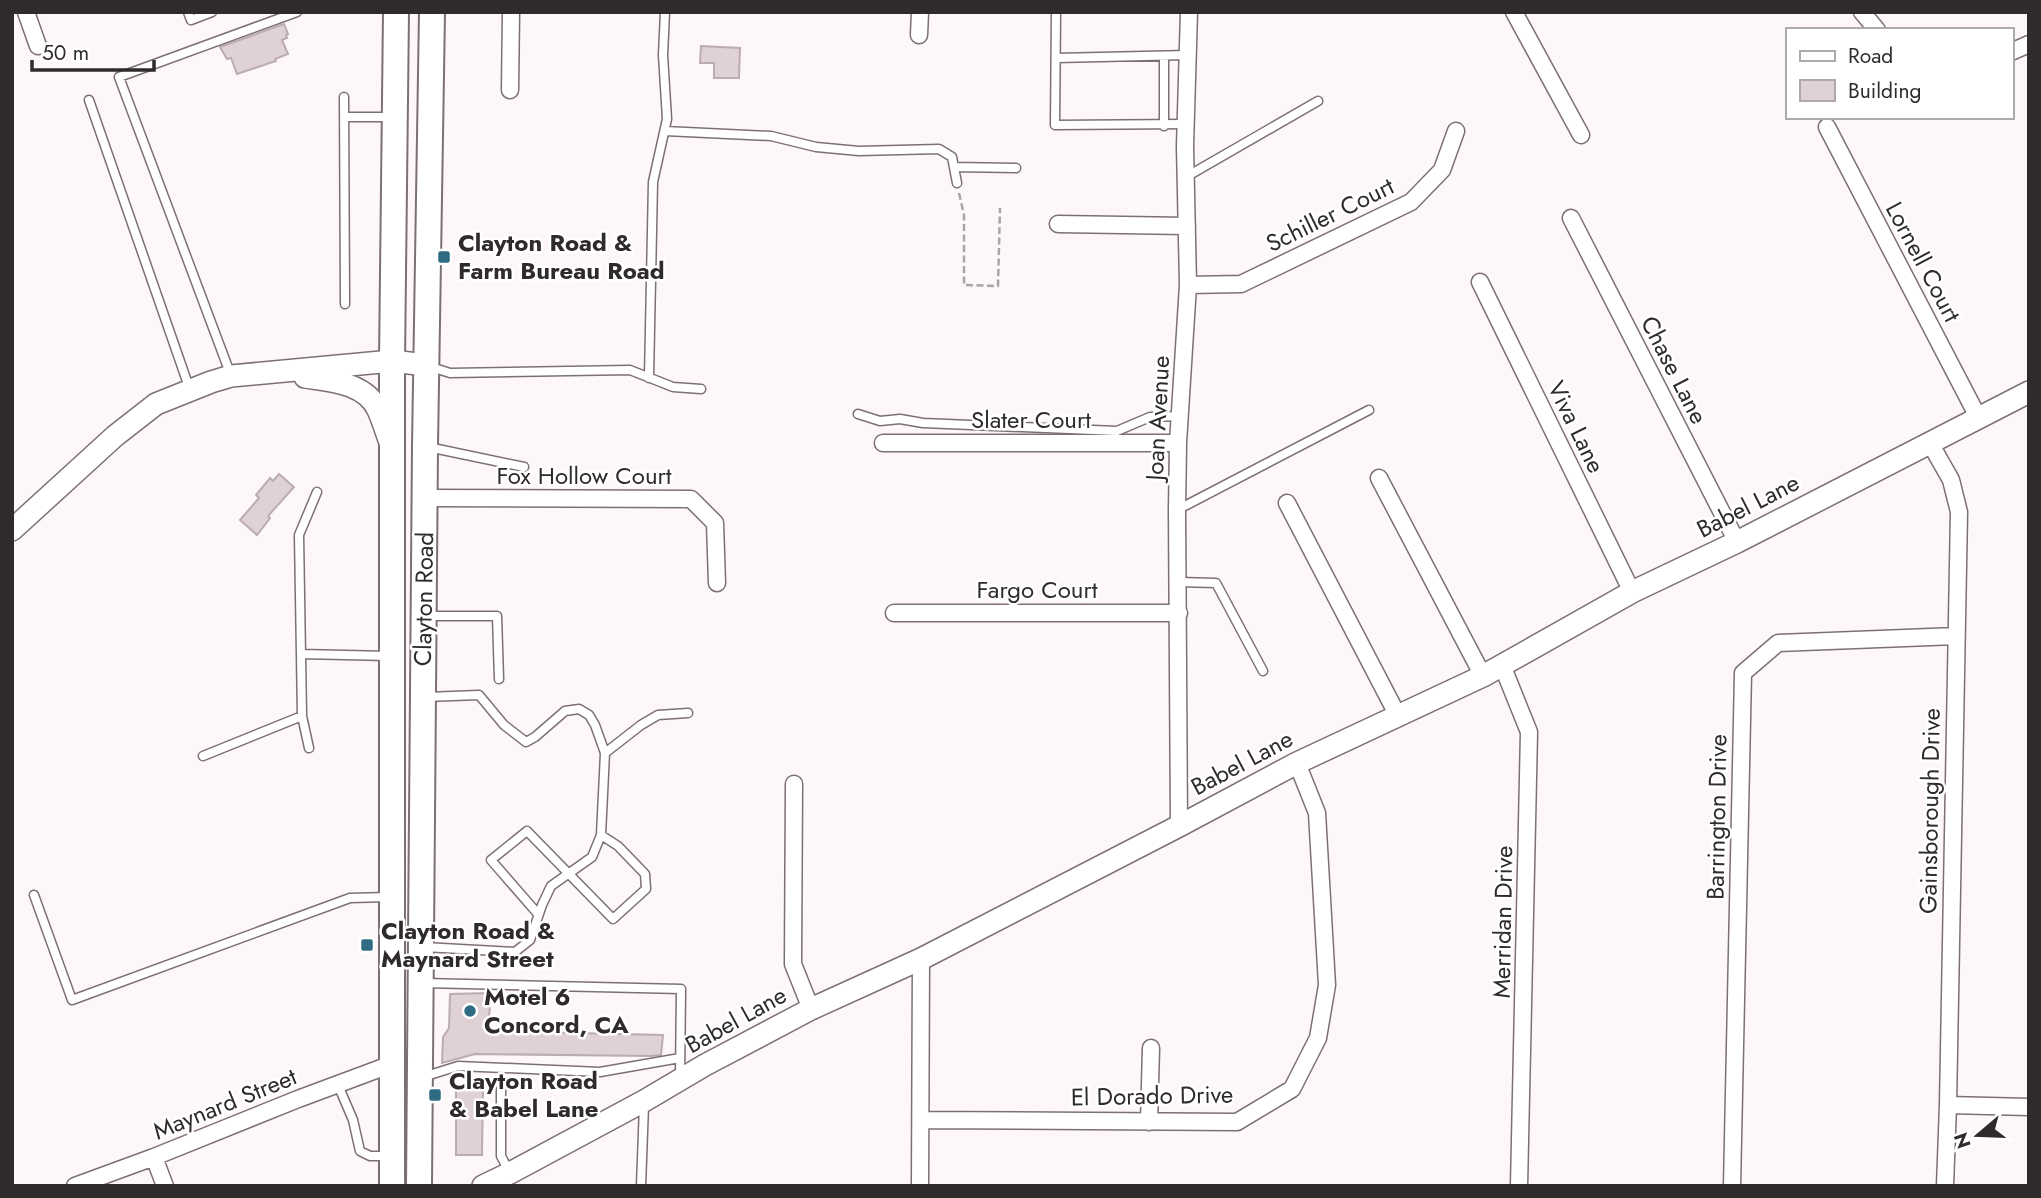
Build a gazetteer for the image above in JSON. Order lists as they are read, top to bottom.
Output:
{
  "streets": {
    "main road": ["Clayton Road"],
    "street": [
      "Schiller Court",
      "Lornell Court",
      "Chase Lane",
      "Joan Avenue",
      "Slater Court",
      "Viva Lane",
      "Fox Hollow Court",
      "Babel Lane",
      "Fargo Court",
      "Gainsborough Drive",
      "Barrington Drive",
      "Merridan Drive",
      "El Dorado Drive",
      "Maynard Street"
    ]
  },
  "crossings": [
    ["Schiller Court", "Joan Avenue"],
    ["Lornell Court", "Babel Lane"],
    ["Chase Lane", "Babel Lane"],
    ["Joan Avenue", "Slater Court"],
    ["Joan Avenue", "Babel Lane"],
    ["Joan Avenue", "Fargo Court"],
    ["Viva Lane", "Babel Lane"],
    ["Fox Hollow Court", "Clayton Road"],
    ["Babel Lane", "Gainsborough Drive"],
    ["Babel Lane", "Merridan Drive"],
    ["Babel Lane", "El Dorado Drive"],
    ["Clayton Road", "Maynard Street"],
    ["Gainsborough Drive", "Barrington Drive"]
  ],
  "places": {
    "transit": ["Clayton Road & Farm Bureau Road", "Clayton Road & Maynard Street", "Clayton Road & Babel Lane"],
    "other": ["Motel 6 Concord, CA"]
  },
  "legend": ["Road", "Building"],
  "scale_bar": "50 m",
  "north": "left"
}
